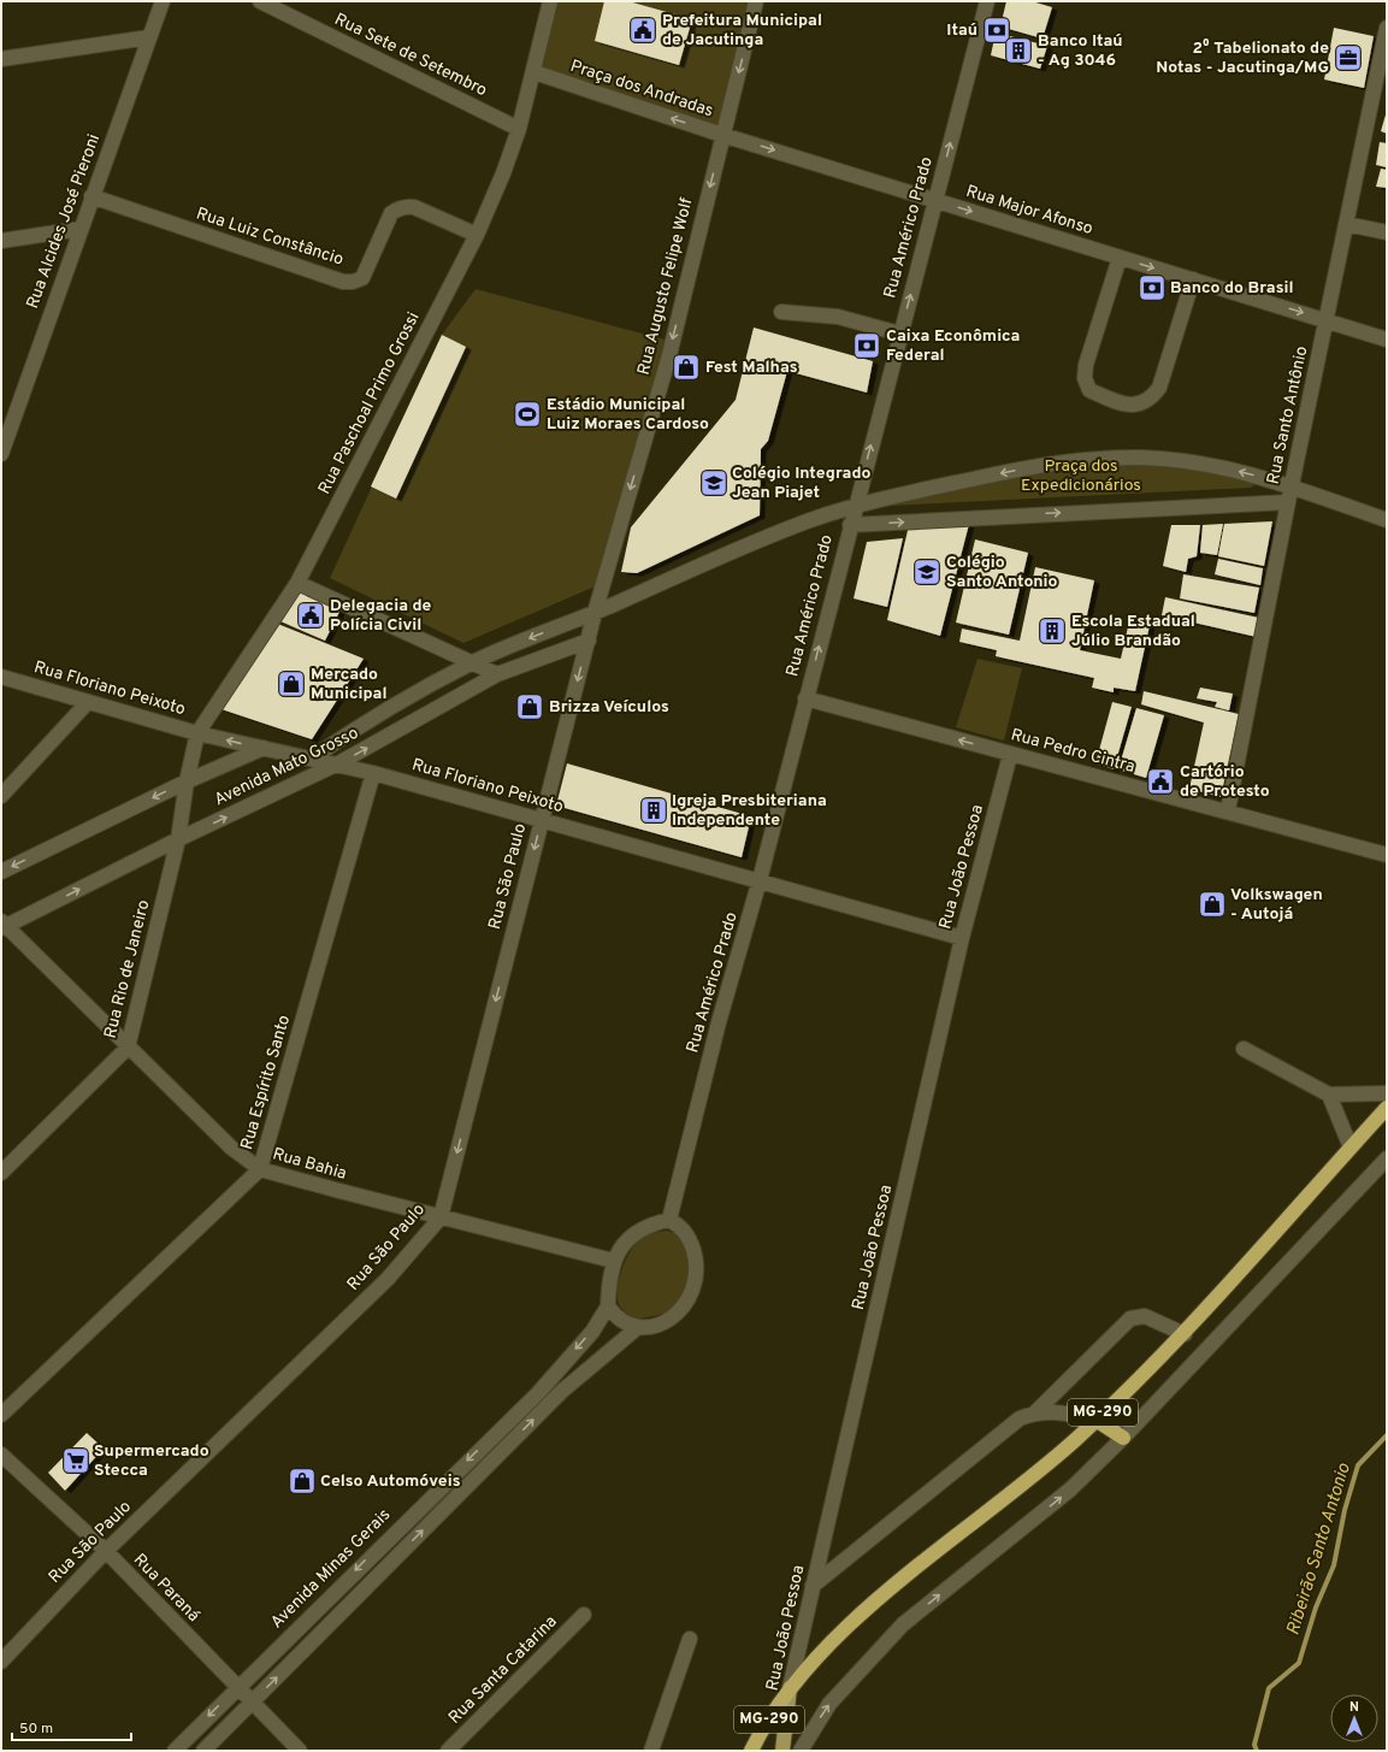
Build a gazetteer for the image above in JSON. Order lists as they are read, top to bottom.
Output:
{
  "streets": {
    "highway": ["MG-290"],
    "main road": ["Rua João Pessoa"],
    "street": [
      "Rua Sete de Setembro",
      "Praça dos Andradas",
      "Rua Major Afonso",
      "Rua Alcides José Pieroni",
      "Rua Américo Prado",
      "Rua Luiz Constâncio",
      "Rua Augusto Felipe Wolf",
      "Rua Paschoal Primo Grossi",
      "Rua Santo Antônio",
      "Rua Floriano Peixoto",
      "Rua Pedro Cintra",
      "Avenida Mato Grosso",
      "Rua São Paulo",
      "Rua Rio de Janeiro",
      "Rua Espírito Santo",
      "Rua Bahia",
      "Avenida Minas Gerais",
      "Rua Paraná",
      "Rua Santa Catarina"
    ]
  },
  "crossings": [
    ["Rua Sete de Setembro", "Rua Paschoal Primo Grossi"],
    ["Praça dos Andradas", "Rua Major Afonso"],
    ["Praça dos Andradas", "Rua Augusto Felipe Wolf"],
    ["Praça dos Andradas", "Rua Paschoal Primo Grossi"],
    ["Rua Major Afonso", "Rua Américo Prado"],
    ["Rua Major Afonso", "Rua Augusto Felipe Wolf"],
    ["Rua Major Afonso", "Rua Santo Antônio"],
    ["Rua Alcides José Pieroni", "Rua Luiz Constâncio"],
    ["Rua Américo Prado", "Rua Floriano Peixoto"],
    ["Rua Américo Prado", "Rua Pedro Cintra"],
    ["Rua Américo Prado", "Avenida Mato Grosso"],
    ["Rua Américo Prado", "Rua Bahia"],
    ["Rua Américo Prado", "Avenida Minas Gerais"],
    ["Rua Luiz Constâncio", "Rua Paschoal Primo Grossi"],
    ["Rua Augusto Felipe Wolf", "Avenida Mato Grosso"],
    ["Rua Augusto Felipe Wolf", "Rua São Paulo"],
    ["Rua Paschoal Primo Grossi", "Rua Floriano Peixoto"],
    ["Rua Paschoal Primo Grossi", "Rua Rio de Janeiro"],
    ["Rua Santo Antônio", "Rua Pedro Cintra"],
    ["Rua Santo Antônio", "Avenida Mato Grosso"],
    ["Rua Floriano Peixoto", "Avenida Mato Grosso"],
    ["Rua Floriano Peixoto", "Rua João Pessoa"],
    ["Rua Floriano Peixoto", "Rua São Paulo"],
    ["Rua Floriano Peixoto", "Rua Rio de Janeiro"],
    ["Rua Floriano Peixoto", "Rua Espírito Santo"],
    ["Rua Pedro Cintra", "Rua João Pessoa"],
    ["Avenida Mato Grosso", "Rua São Paulo"],
    ["Avenida Mato Grosso", "Rua Rio de Janeiro"],
    ["Avenida Mato Grosso", "Rua Bahia"],
    ["Rua João Pessoa", "MG-290"],
    ["Rua São Paulo", "Rua Bahia"],
    ["Rua São Paulo", "Rua Paraná"],
    ["Rua Rio de Janeiro", "Rua Bahia"],
    ["Rua Espírito Santo", "Rua Bahia"],
    ["Rua Bahia", "Avenida Minas Gerais"],
    ["Avenida Minas Gerais", "Rua Paraná"]
  ],
  "one_way": [
    "Rua Major Afonso",
    "Rua Américo Prado",
    "Rua Augusto Felipe Wolf",
    "Rua Pedro Cintra",
    "Rua São Paulo"
  ],
  "water": ["Ribeirão Santo Antonio"],
  "parks": ["Praça dos Expedicionários"],
  "places": {
    "public building": ["Prefeitura Municipal de Jacutinga", "Delegacia de Polícia Civil", "Cartório de Protesto"],
    "bank": ["Itaú", "Banco do Brasil", "Caixa Econômica Federal"],
    "building": ["Banco Itaú - Ag 3046", "Escola Estadual Júlio Brandão", "Igreja Presbiteriana Independente"],
    "office": ["2⁰ Tabelionato de Notas - Jacutinga/MG"],
    "shop": [
      "Fest Malhas",
      "Mercado Municipal",
      "Brizza Veículos",
      "Volkswagen - Autojá",
      "Celso Automóveis"
    ],
    "sports": ["Estádio Municipal Luiz Moraes Cardoso"],
    "school or university": ["Colégio Integrado Jean Piajet", "Colégio Santo Antonio"],
    "supermarket": ["Supermercado Stecca"]
  },
  "scale_bar": "50 m",
  "north": "top"
}
